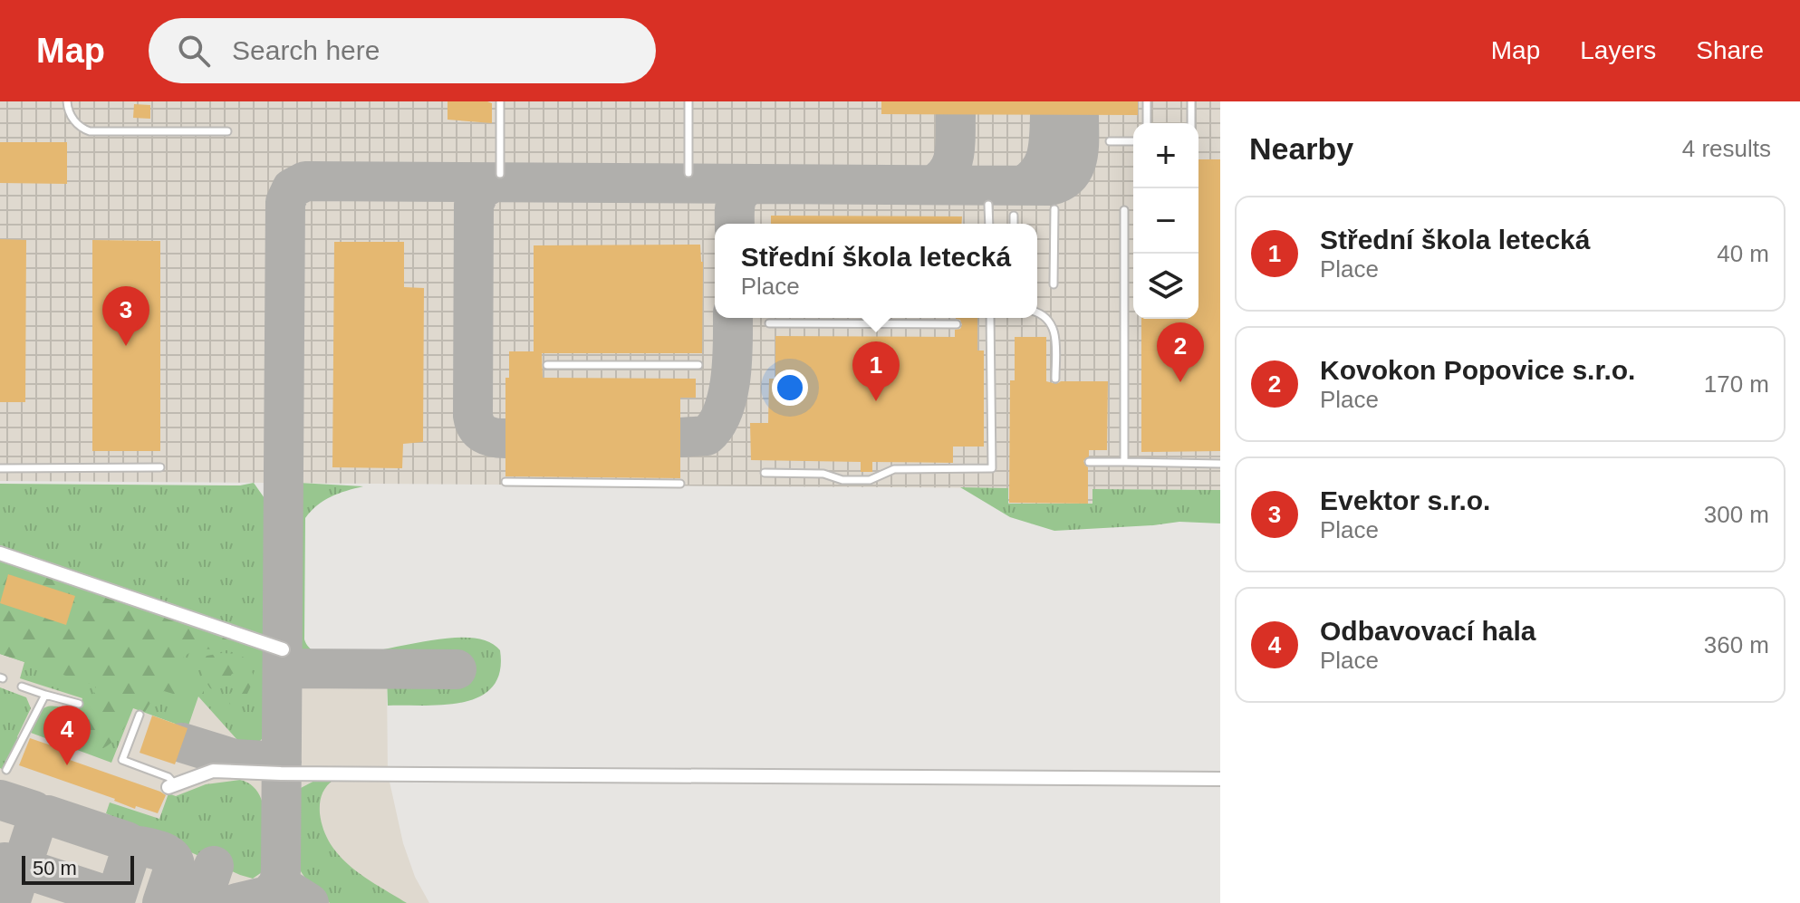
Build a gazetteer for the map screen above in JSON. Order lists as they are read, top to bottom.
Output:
{
  "scale_bar": "50 m",
  "page": {
    "header": "Map",
    "search": "Search here",
    "nav": ["Map", "Layers", "Share"],
    "heading": ["Nearby", "4 results"],
    "map_buttons": ["+", "−"],
    "list": [
      {
        "mark": "1",
        "name": "Střední škola letecká",
        "note": "Place",
        "value": "40 m"
      },
      {
        "mark": "2",
        "name": "Kovokon Popovice s.r.o.",
        "note": "Place",
        "value": "170 m"
      },
      {
        "mark": "3",
        "name": "Evektor s.r.o.",
        "note": "Place",
        "value": "300 m"
      },
      {
        "mark": "4",
        "name": "Odbavovací hala",
        "note": "Place",
        "value": "360 m"
      }
    ],
    "popup": ["Střední škola letecká", "Place"],
    "pins": [
      "3",
      "2",
      "1",
      "4"
    ],
    "scale": "50 m"
  }
}
